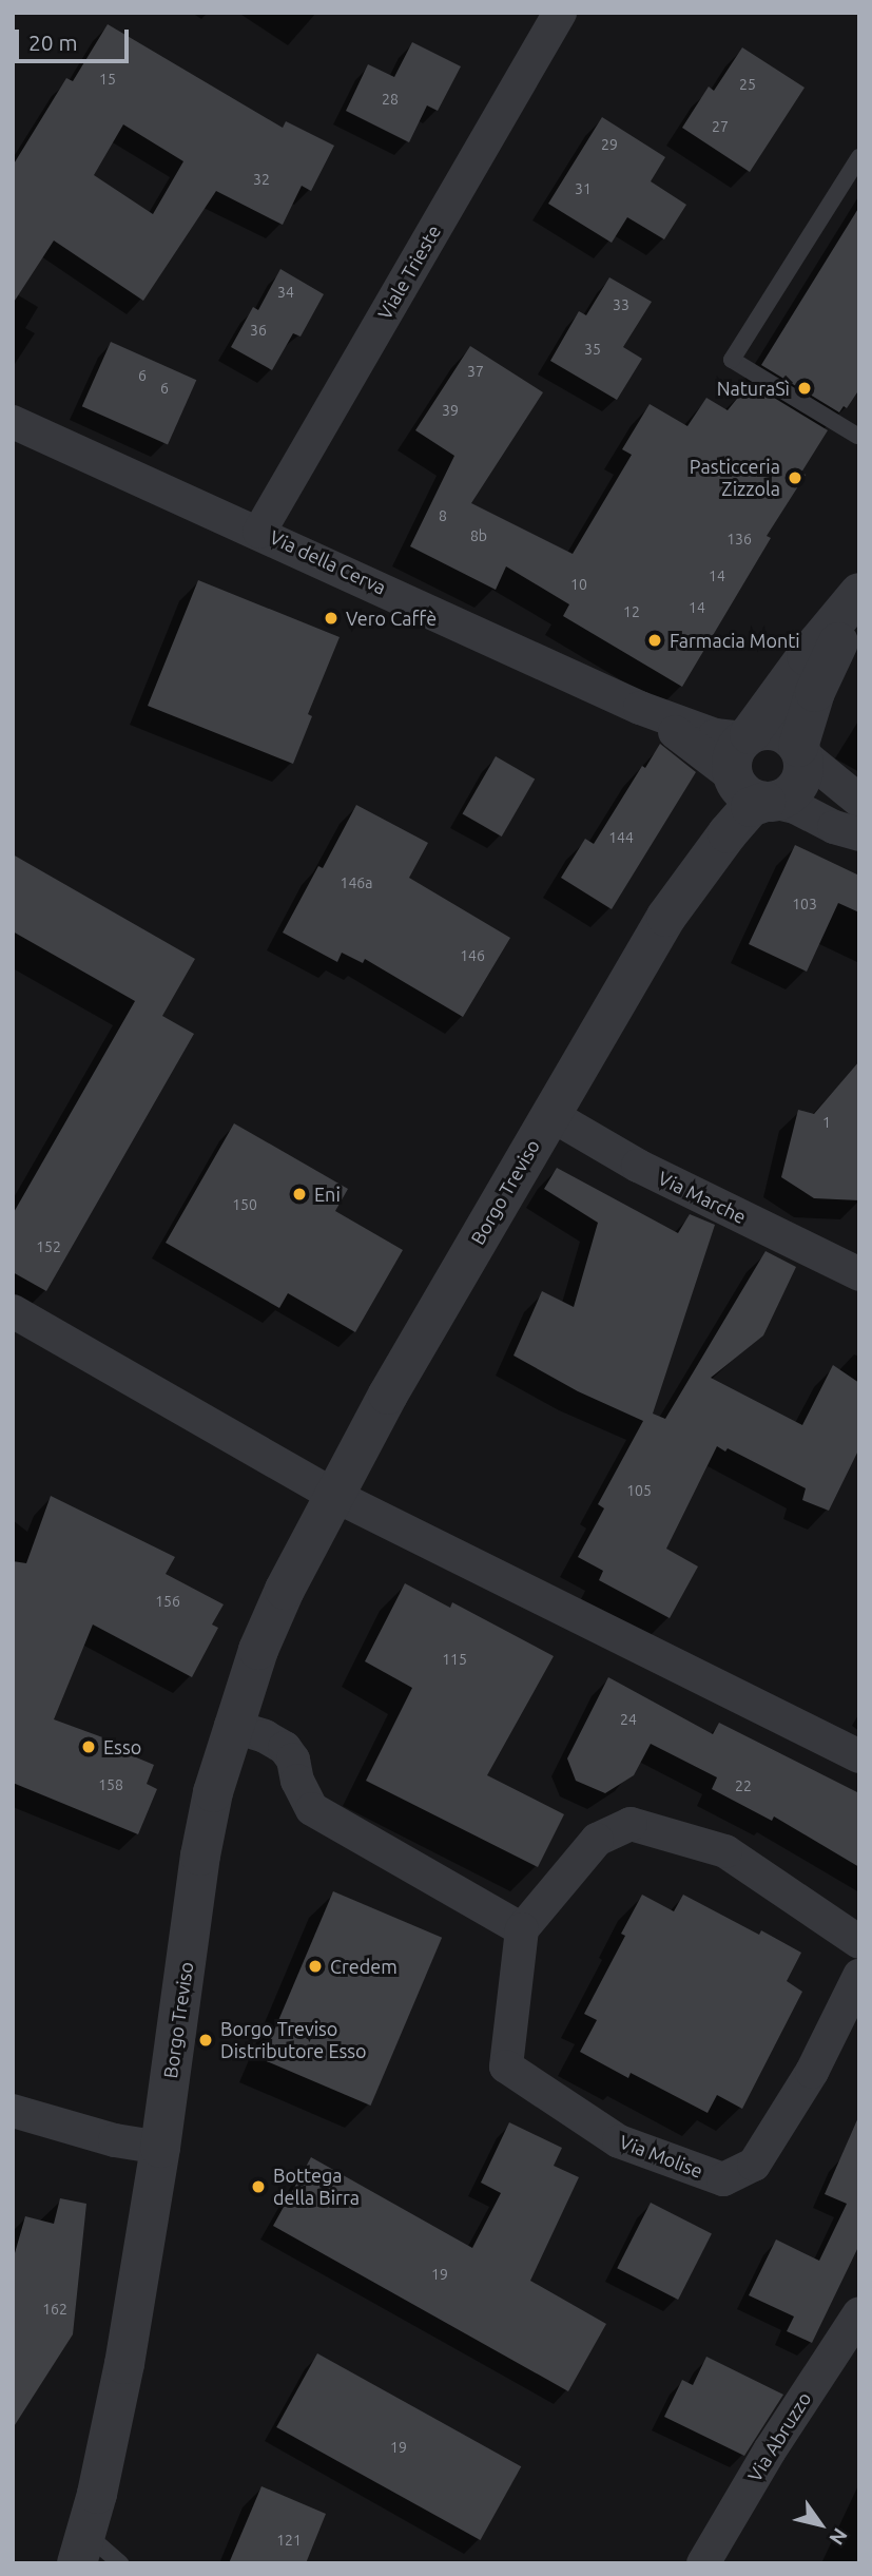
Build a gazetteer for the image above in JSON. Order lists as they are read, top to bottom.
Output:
{
  "streets": {
    "street": [
      "Viale Trieste",
      "Via della Cerva",
      "Borgo Treviso",
      "Via Marche",
      "Via Molise",
      "Via Abruzzo"
    ]
  },
  "crossings": [
    ["Viale Trieste", "Via della Cerva"],
    ["Via della Cerva", "Borgo Treviso"],
    ["Borgo Treviso", "Via Marche"]
  ],
  "places": [
    "NaturaSì",
    "Pasticceria Zizzola",
    "Vero Caffè",
    "Farmacia Monti",
    "Eni",
    "Esso",
    "Credem",
    "Borgo Treviso Distributore Esso",
    "Bottega della Birra"
  ],
  "house_numbers": [
    "15",
    "25",
    "28",
    "27",
    "29",
    "32",
    "31",
    "34",
    "33",
    "36",
    "35",
    "37",
    "6",
    "6",
    "39",
    "8",
    "8b",
    "136",
    "14",
    "10",
    "14",
    "12",
    "144",
    "146a",
    "103",
    "146",
    "1",
    "150",
    "152",
    "105",
    "156",
    "115",
    "24",
    "158",
    "22",
    "19",
    "162",
    "19",
    "121"
  ],
  "scale_bar": "20 m",
  "north": "bottom right"
}
